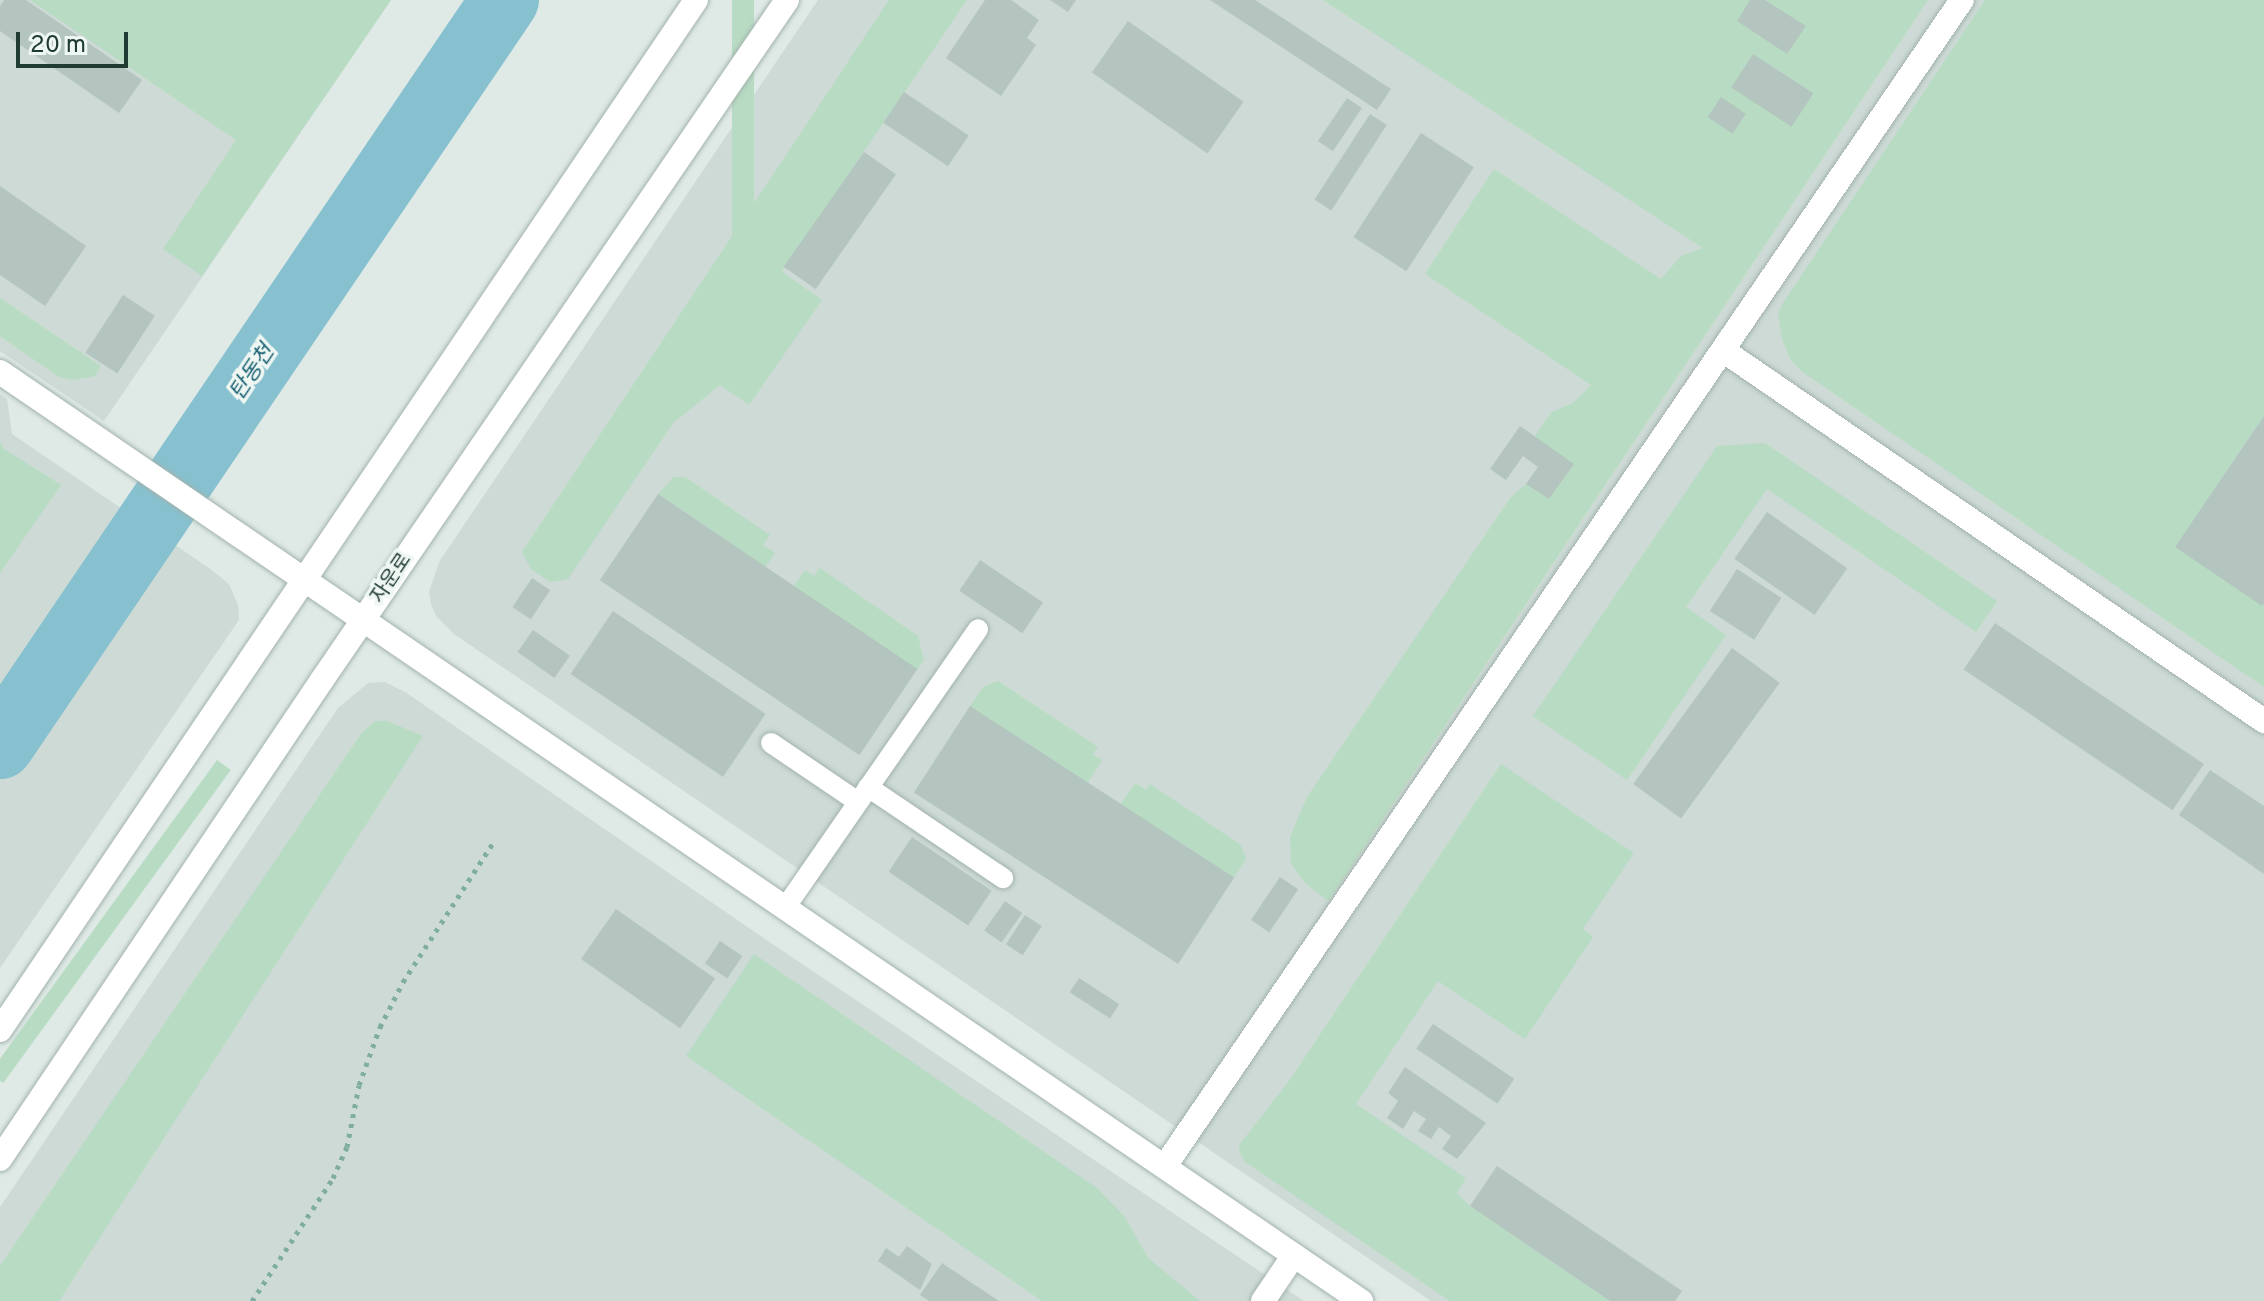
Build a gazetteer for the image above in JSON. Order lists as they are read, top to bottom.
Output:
{
  "streets": {
    "street": ["자운로"]
  },
  "water": ["탄동천"],
  "scale_bar": "20 m"
}
